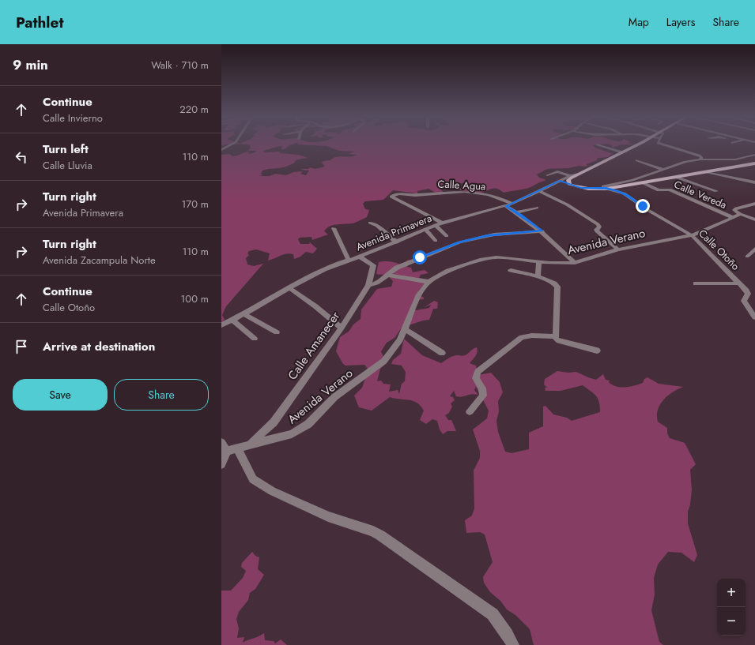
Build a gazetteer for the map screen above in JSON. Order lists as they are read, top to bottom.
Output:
{
  "streets": {
    "street": [
      "Calle Agua",
      "Calle Vereda",
      "Avenida Primavera",
      "Avenida Verano",
      "Calle Otoño",
      "Calle Amanecer"
    ]
  },
  "crossings": [
    ["Calle Agua", "Avenida Primavera"],
    ["Calle Vereda", "Avenida Verano"],
    ["Avenida Primavera", "Calle Amanecer"],
    ["Avenida Verano", "Calle Otoño"],
    ["Avenida Verano", "Calle Amanecer"]
  ],
  "page": {
    "header": "Pathlet",
    "nav": ["Map", "Layers", "Share"],
    "heading": ["9 min", "Walk · 710 m"],
    "list": [
      ["Continue", "Calle Invierno", "220 m"],
      ["Turn left", "Calle Lluvia", "110 m"],
      ["Turn right", "Avenida Primavera", "170 m"],
      ["Turn right", "Avenida Zacampula Norte", "110 m"],
      ["Continue", "Calle Otoño", "100 m"],
      "Arrive at destination"
    ],
    "buttons": ["Save", "Share"],
    "map_buttons": ["+", "−"]
  }
}
